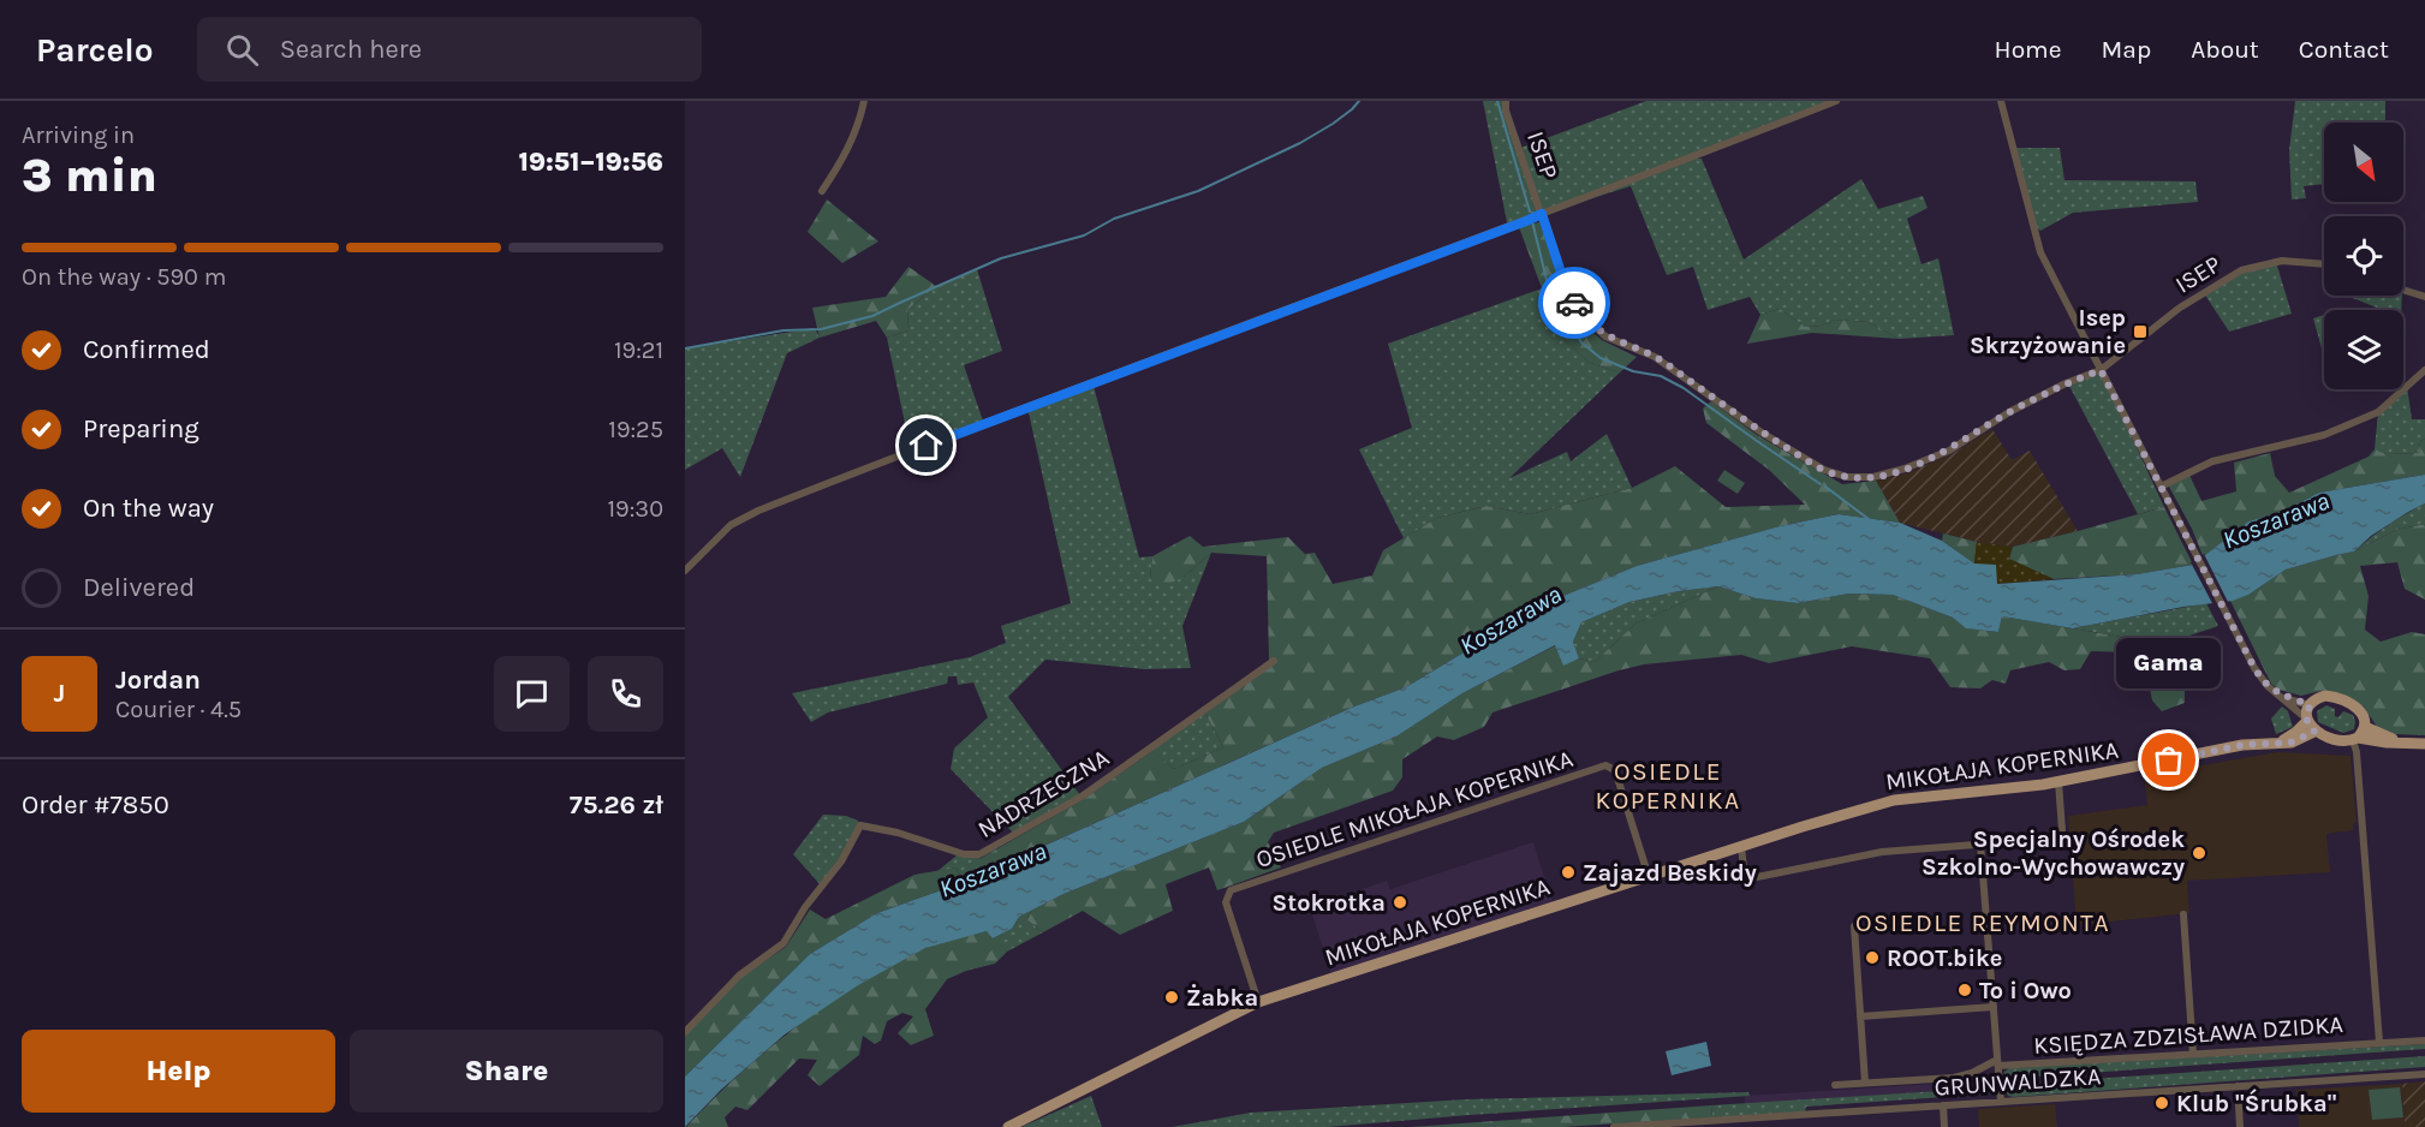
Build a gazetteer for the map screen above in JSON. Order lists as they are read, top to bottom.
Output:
{
  "streets": {
    "main road": ["MIKOŁAJA KOPERNIKA"],
    "street": [
      "ISEP",
      "NADRZECZNA",
      "OSIEDLE MIKOŁAJA KOPERNIKA",
      "KSIĘDZA ZDZISŁAWA DZIDKA",
      "GRUNWALDZKA"
    ]
  },
  "crossings": [
    ["MIKOŁAJA KOPERNIKA", "OSIEDLE MIKOŁAJA KOPERNIKA"],
    ["MIKOŁAJA KOPERNIKA", "KSIĘDZA ZDZISŁAWA DZIDKA"]
  ],
  "districts": ["OSIEDLE KOPERNIKA", "OSIEDLE REYMONTA"],
  "water": ["Koszarawa"],
  "places": {
    "transit": ["Isep Skrzyżowanie"],
    "other": [
      "Gama",
      "Specjalny Ośrodek Szkolno-Wychowawczy",
      "Zajazd Beskidy",
      "Stokrotka",
      "ROOT.bike",
      "To i Owo",
      "Żabka",
      "Klub \"Śrubka\""
    ]
  },
  "north": "bottom right",
  "page": {
    "header": "Parcelo",
    "search": "Search here",
    "nav": [
      "Home",
      "Map",
      "About",
      "Contact"
    ],
    "heading": ["3 min", "Arriving in", "19:51–19:56"],
    "panel": [
      "Jordan",
      "Courier · 4.5",
      "Order #7850",
      "75.26 zł"
    ],
    "bar": "On the way · 590 m",
    "list": [
      ["Confirmed", "19:21"],
      ["Preparing", "19:25"],
      ["On the way", "19:30"],
      "Delivered"
    ],
    "bubble": "Gama",
    "round": "J",
    "buttons": ["Help", "Share"]
  }
}
